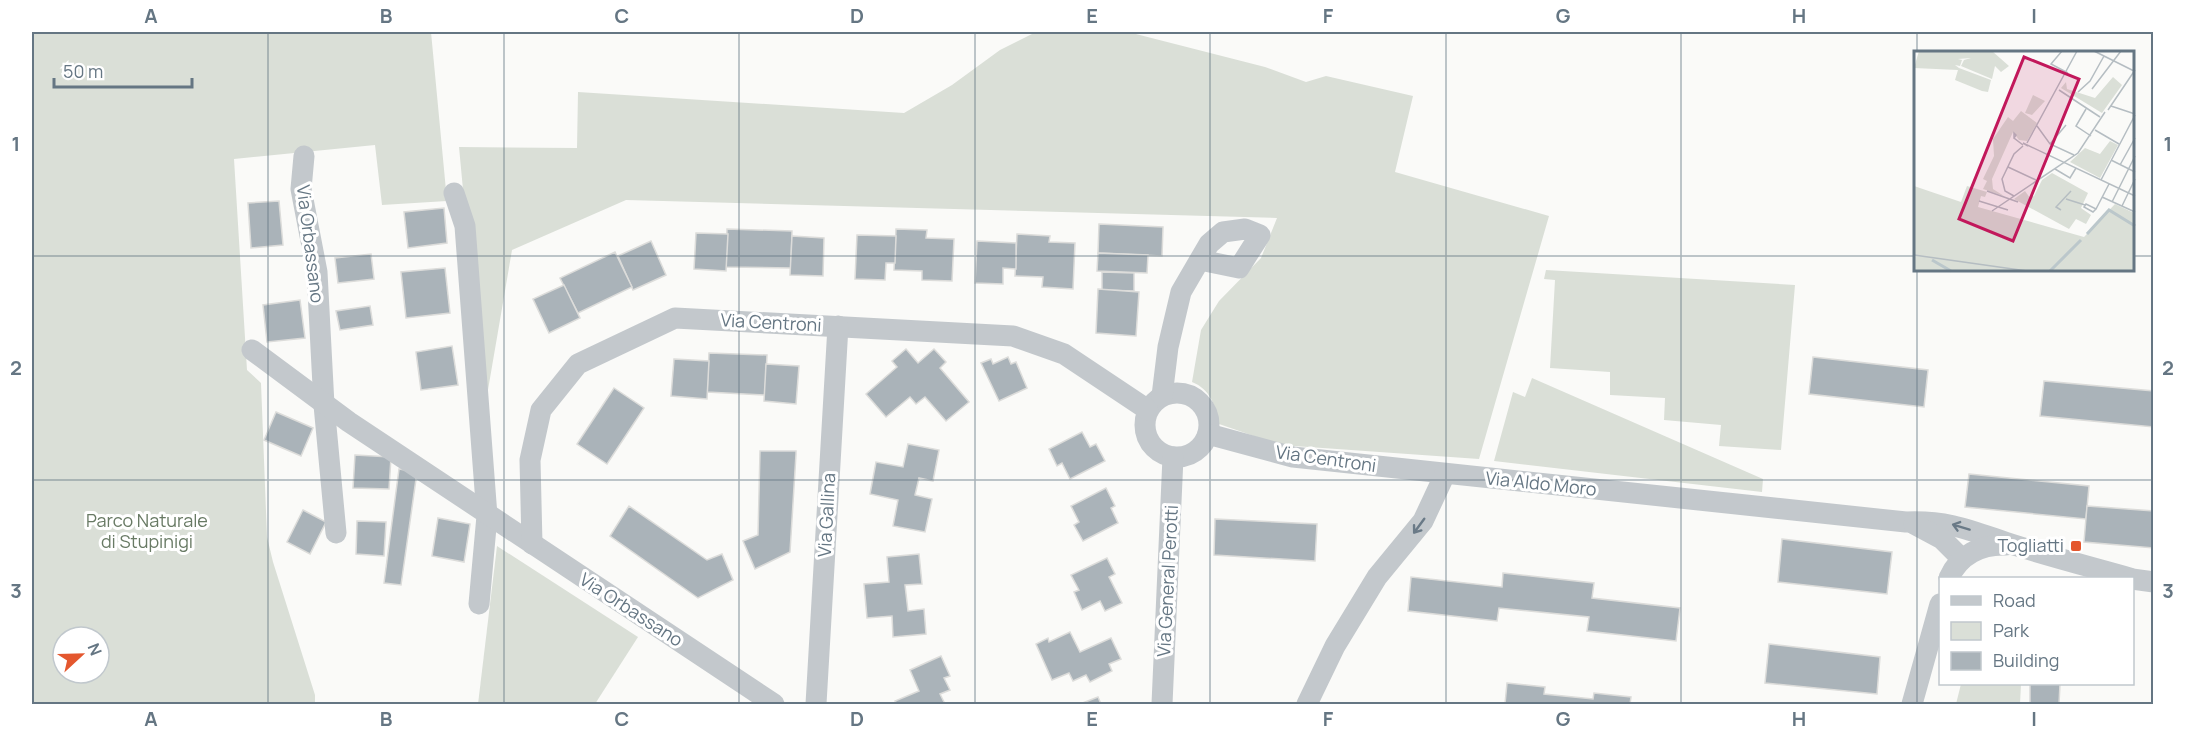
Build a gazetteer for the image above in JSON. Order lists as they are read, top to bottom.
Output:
{
  "streets": {
    "street": [
      "Via Orbassano",
      "Via Centroni",
      "Via Aldo Moro",
      "Via Gallina",
      "Via General Perotti"
    ]
  },
  "crossings": [
    ["Via Orbassano", "Via Centroni"],
    ["Via Centroni", "Via Aldo Moro"],
    ["Via Centroni", "Via Gallina"],
    ["Via Centroni", "Via General Perotti"]
  ],
  "parks": ["Parco Naturale di Stupinigi"],
  "places": {
    "transit": ["Togliatti"]
  },
  "legend": ["Road", "Park", "Building"],
  "scale_bar": "50 m",
  "north": "right",
  "grid": {
    "columns": [
      "A",
      "B",
      "C",
      "D",
      "E",
      "F",
      "G",
      "H",
      "I"
    ],
    "rows": ["1", "2", "3"]
  }
}
